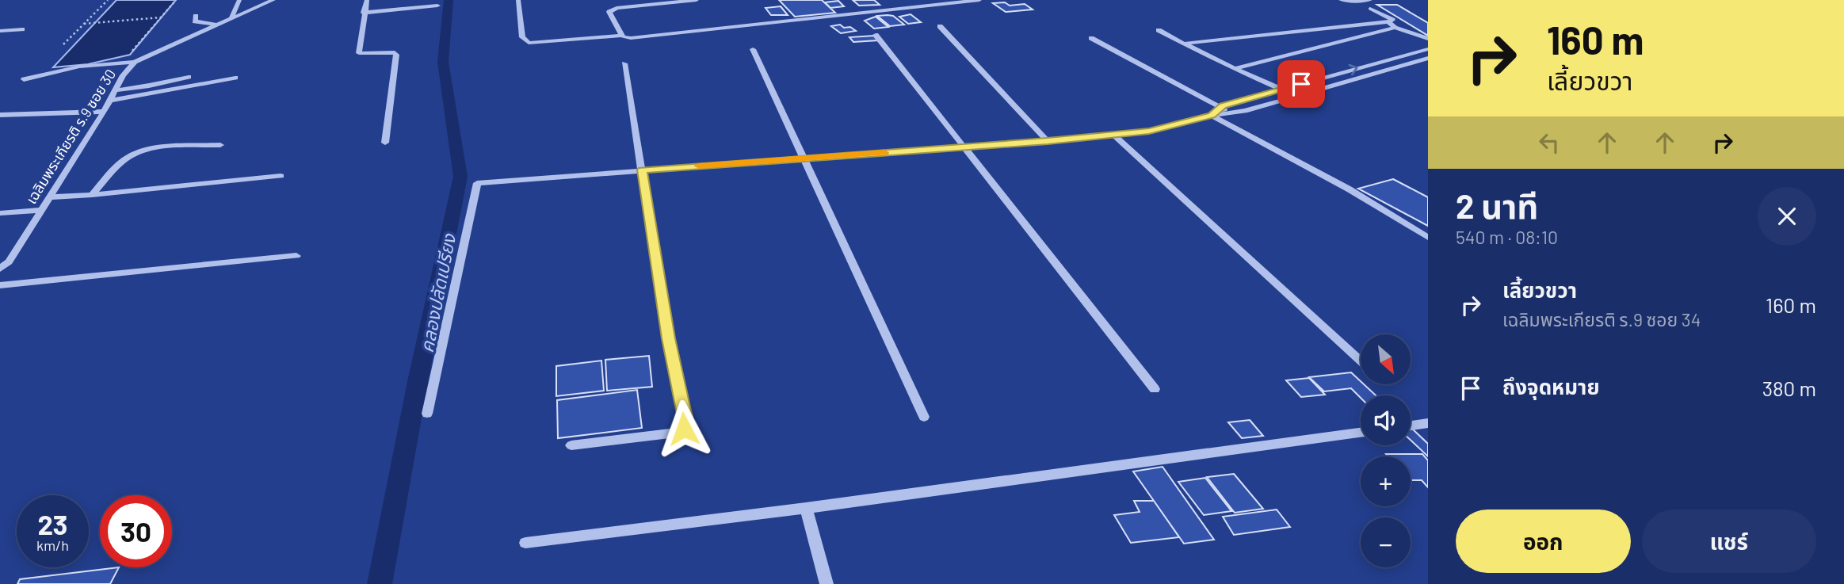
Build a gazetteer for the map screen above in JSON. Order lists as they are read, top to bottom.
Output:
{
  "streets": {
    "street": ["เฉลิมพระเกียรติ ร.9 ซอย 30"]
  },
  "water": ["คลองปลัดเปรียง"],
  "north": "bottom right",
  "page": {
    "turn": ["160 m", "เลี้ยวขวา"],
    "heading": ["2 นาที", "540 m · 08:10"],
    "list": [
      {
        "name": "เลี้ยวขวา",
        "note": "เฉลิมพระเกียรติ ร.9 ซอย 34",
        "value": "160 m"
      },
      {
        "name": "ถึงจุดหมาย",
        "value": "380 m"
      }
    ],
    "map_buttons": ["+", "−"],
    "speed": "23 km/h",
    "limit": "30",
    "buttons": ["ออก", "แชร์"]
  }
}
